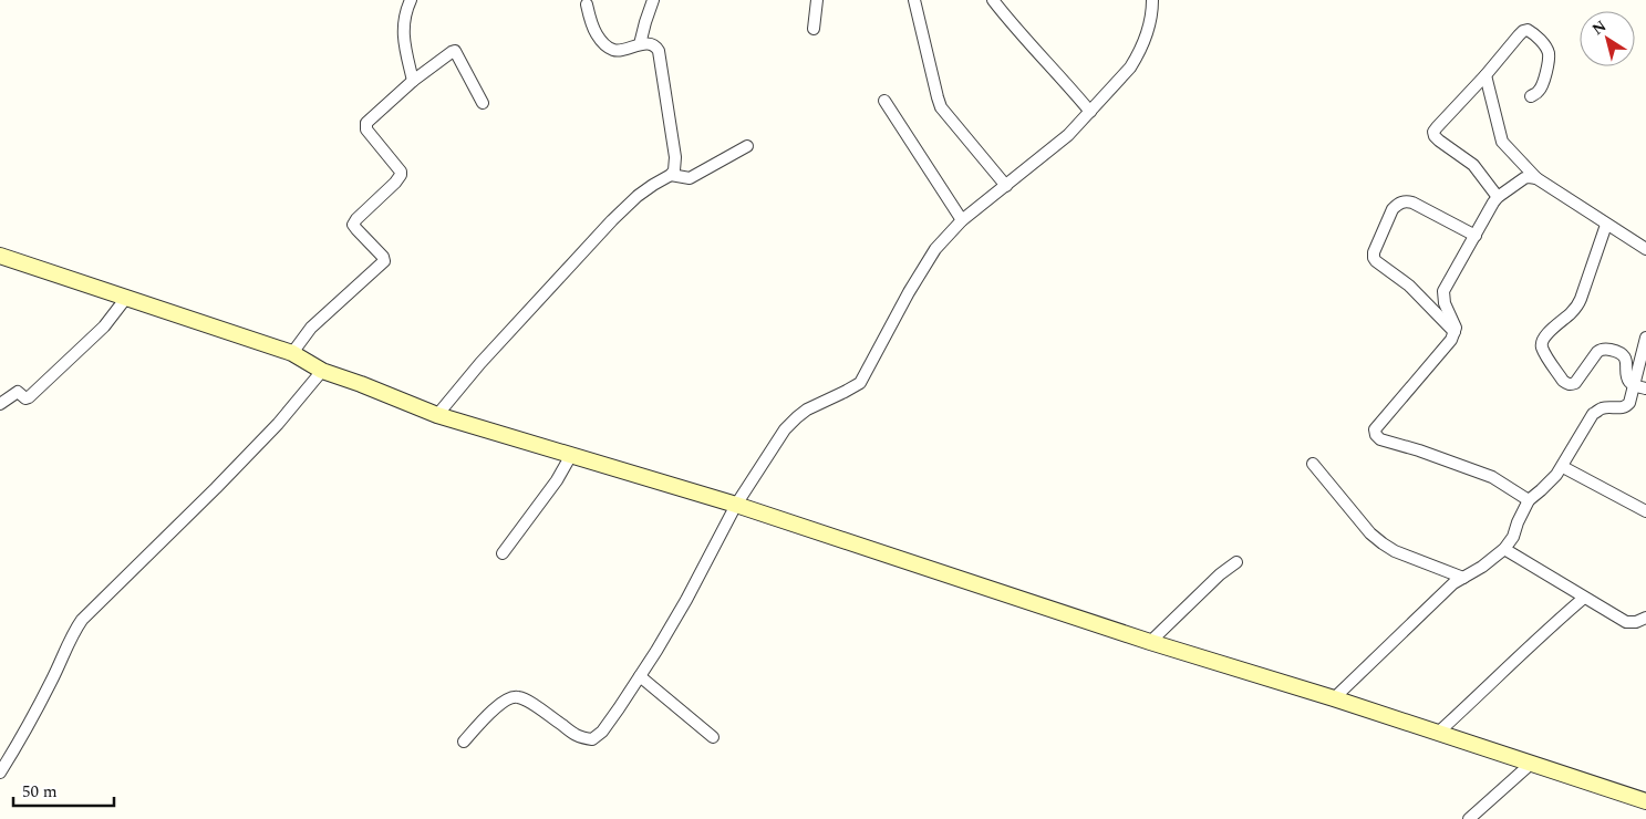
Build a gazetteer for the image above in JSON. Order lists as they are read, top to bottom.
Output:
{
  "scale_bar": "50 m",
  "north": "top left"
}
